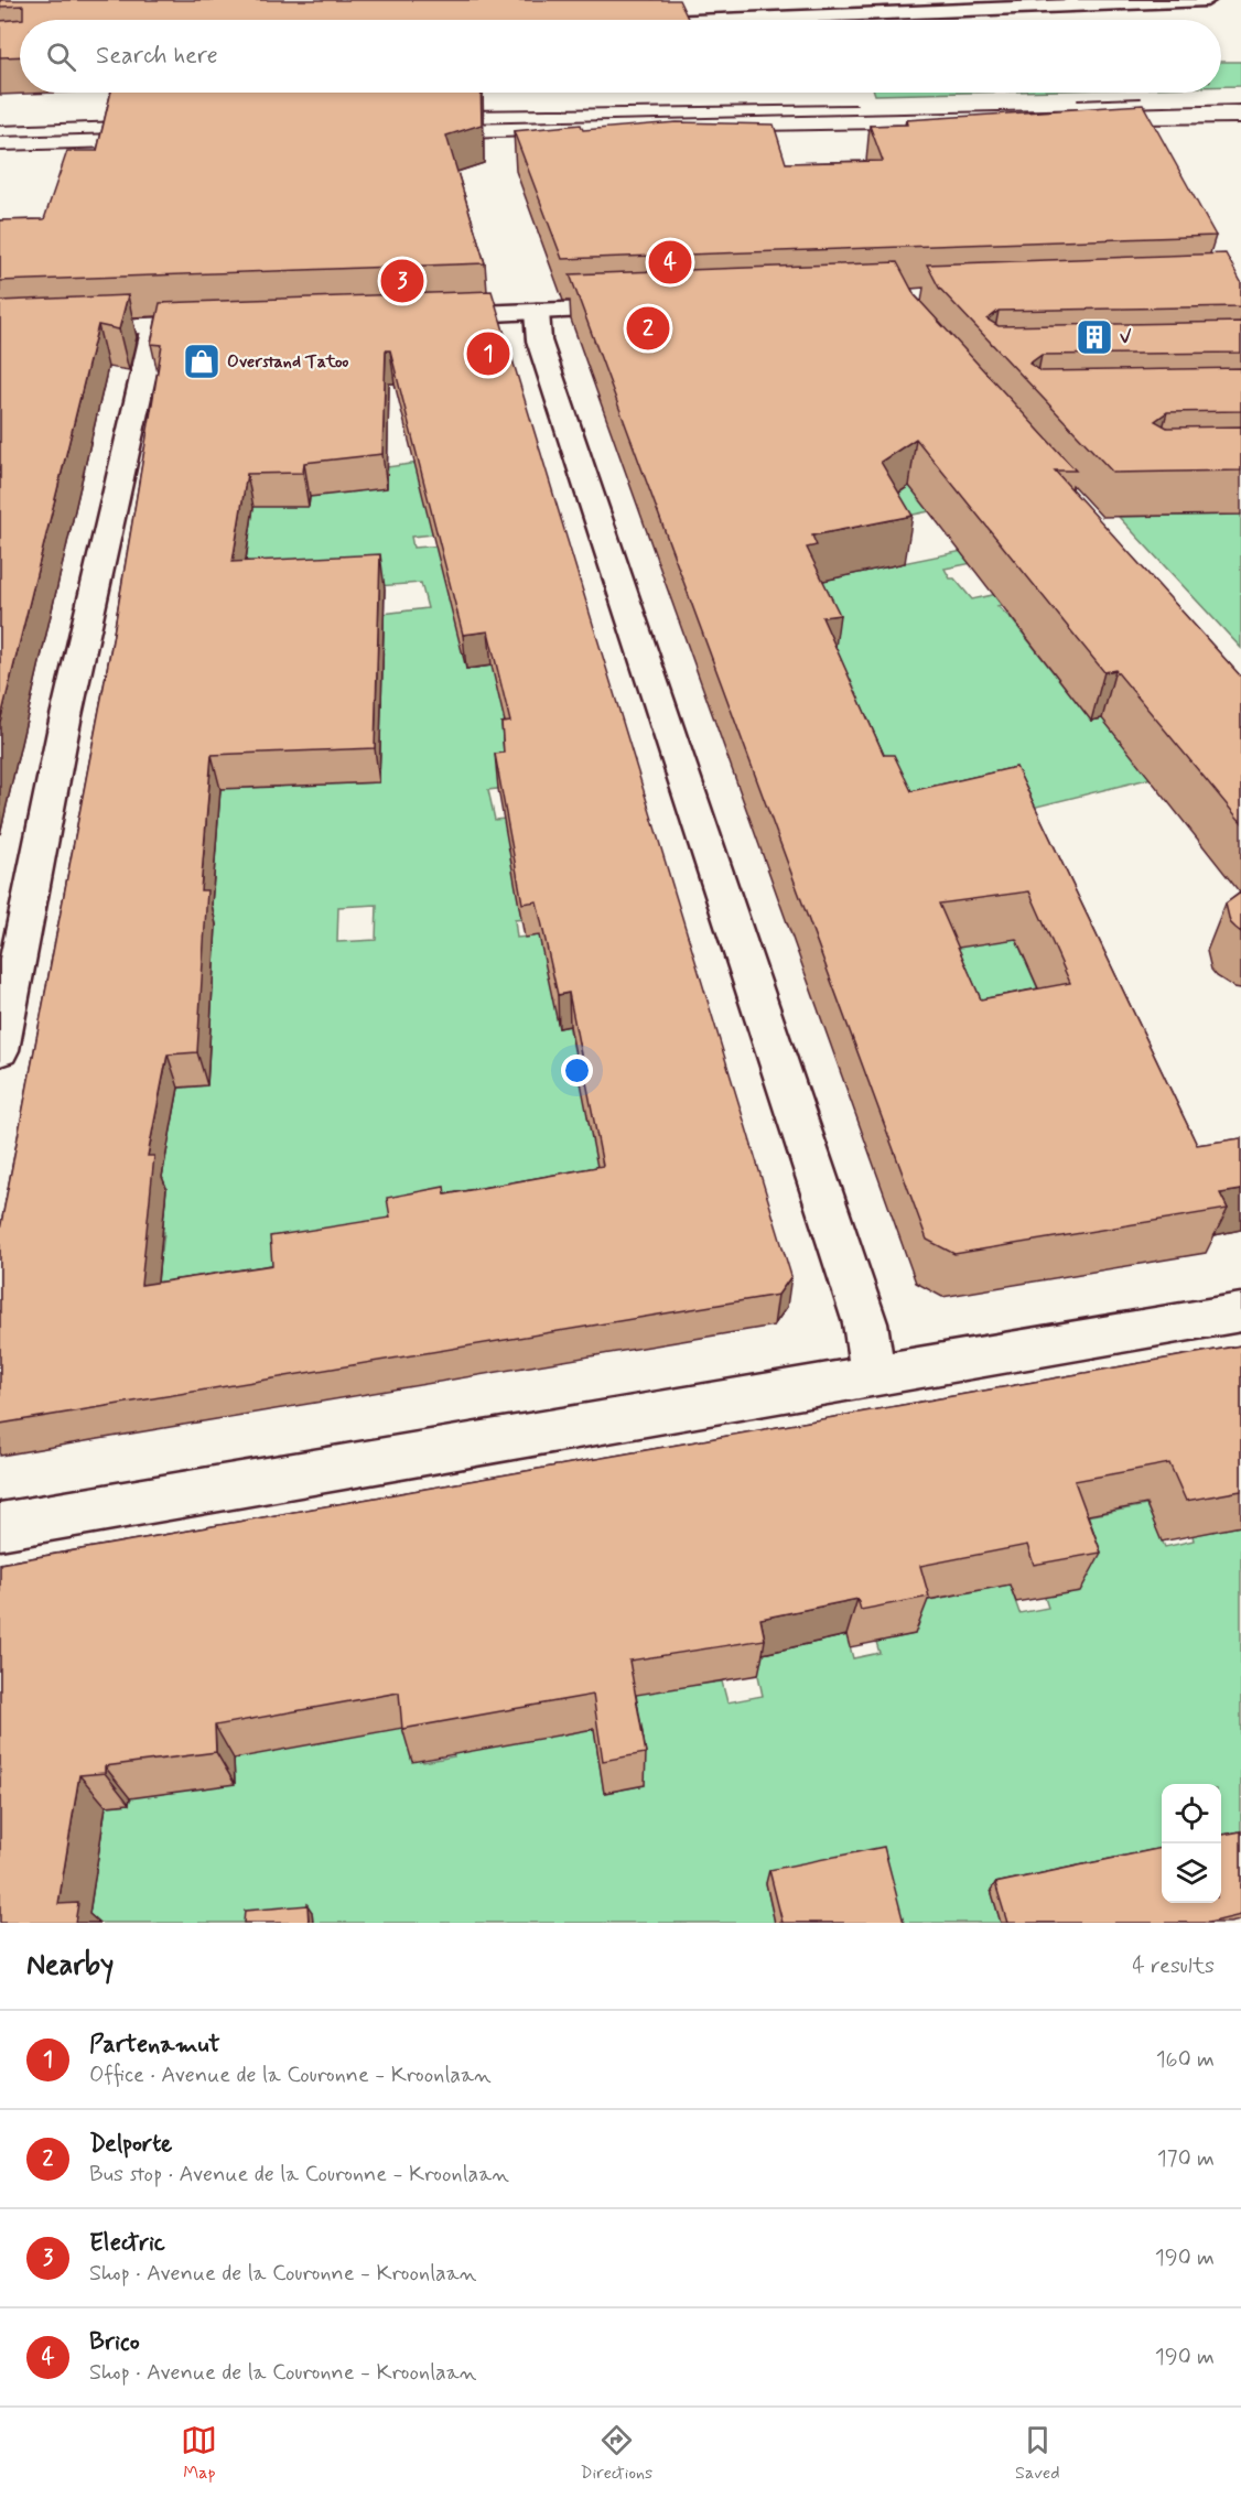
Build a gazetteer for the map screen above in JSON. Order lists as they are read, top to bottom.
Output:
{
  "places": {
    "building": ["V"],
    "shop": ["Overstand Tatoo"]
  },
  "page": {
    "search": "Search here",
    "pins": [
      "4",
      "3",
      "2",
      "1"
    ],
    "heading": ["Nearby", "4 results"],
    "list": [
      {
        "mark": "1",
        "name": "Partenamut",
        "note": "Office · Avenue de la Couronne - Kroonlaan",
        "value": "160 m"
      },
      {
        "mark": "2",
        "name": "Delporte",
        "note": "Bus stop · Avenue de la Couronne - Kroonlaan",
        "value": "170 m"
      },
      {
        "mark": "3",
        "name": "Electric",
        "note": "Shop · Avenue de la Couronne - Kroonlaan",
        "value": "190 m"
      },
      {
        "mark": "4",
        "name": "Brico",
        "note": "Shop · Avenue de la Couronne - Kroonlaan",
        "value": "190 m"
      }
    ],
    "nav": ["Map", "Directions", "Saved"]
  }
}
